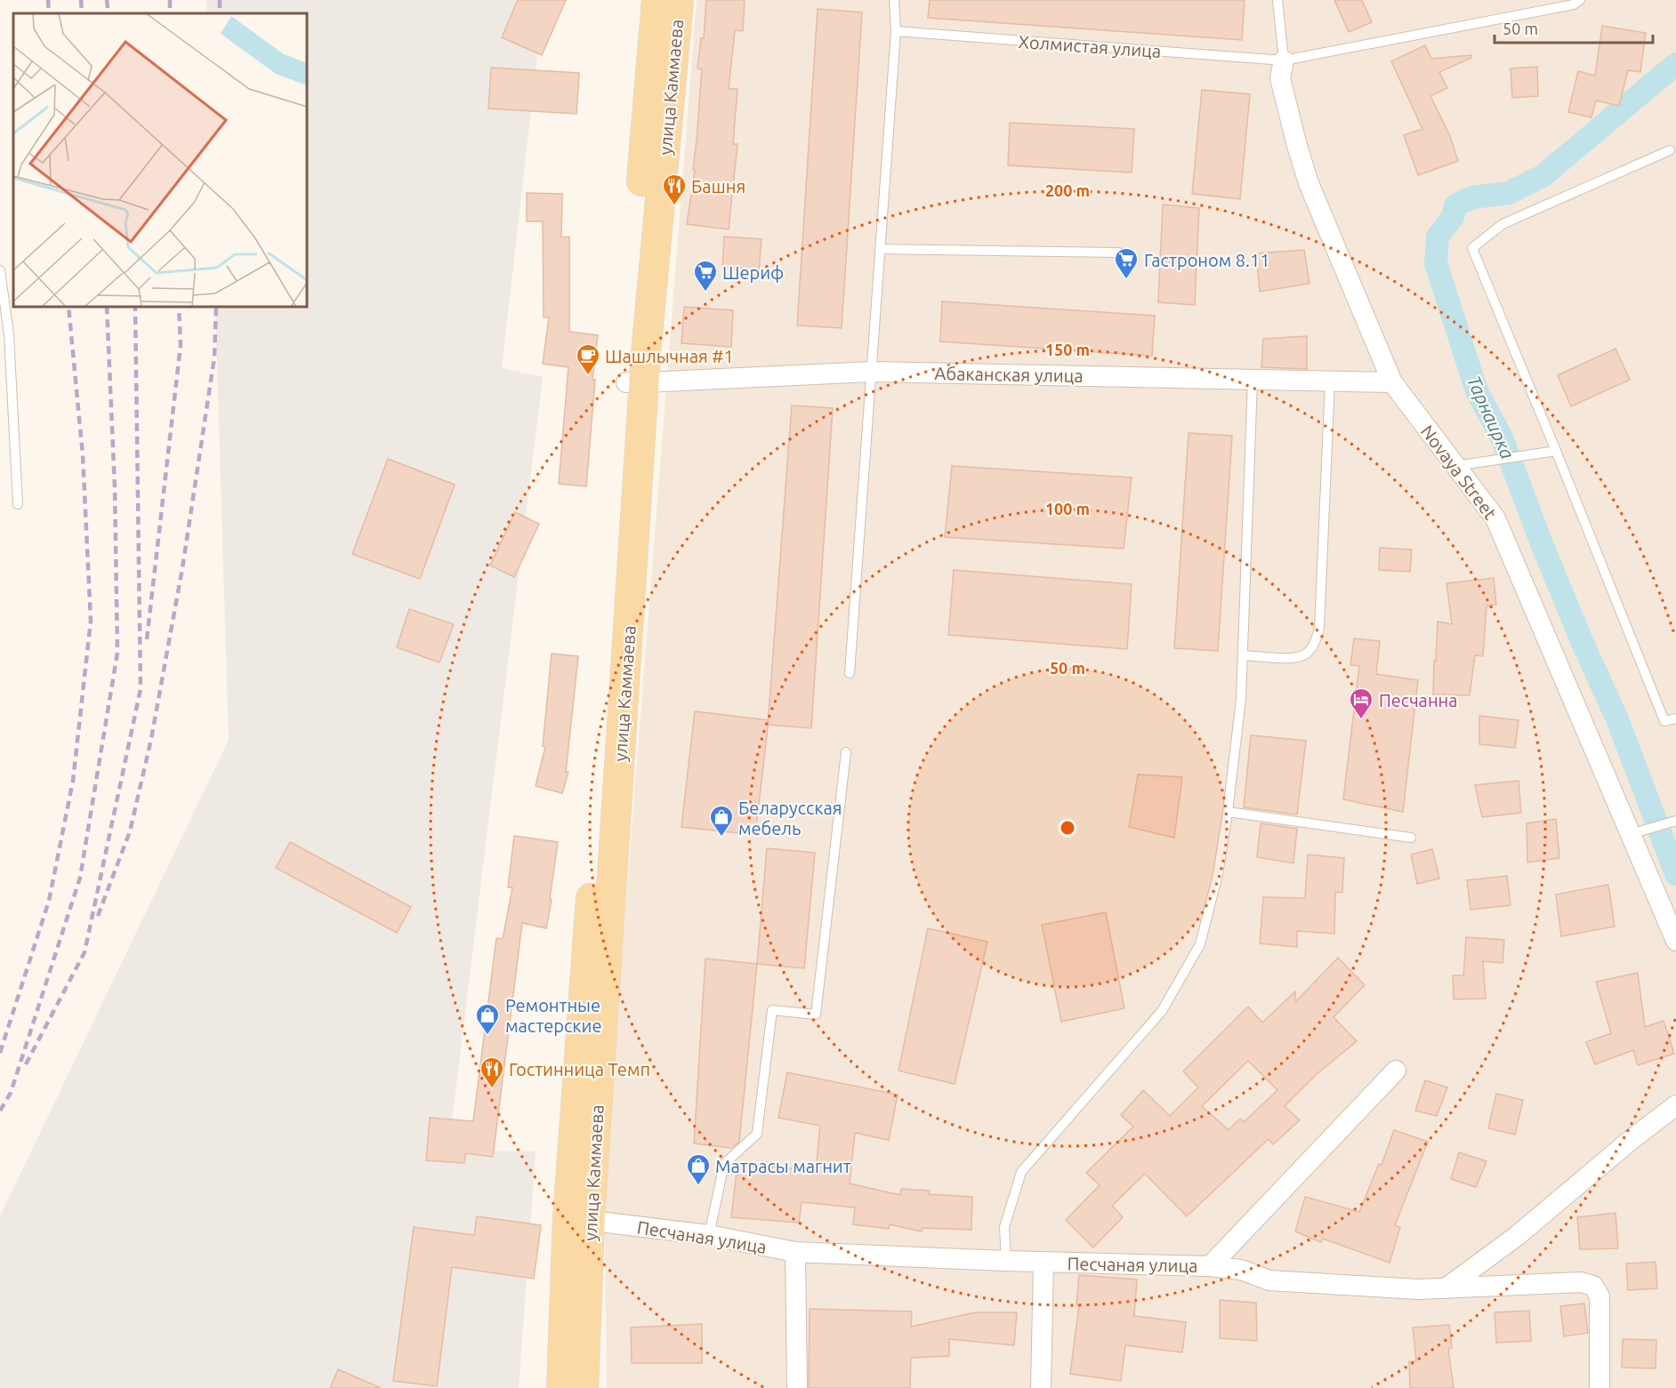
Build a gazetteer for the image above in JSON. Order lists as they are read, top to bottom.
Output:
{
  "streets": {
    "main road": ["улица Каммаева"],
    "street": ["Абаканская улица", "Novaya Street", "Песчаная улица"],
    "lane": ["Холмистая улица"]
  },
  "crossings": [
    ["Холмистая улица", "Novaya Street"],
    ["улица Каммаева", "Абаканская улица"],
    ["улица Каммаева", "Песчаная улица"],
    ["Абаканская улица", "Novaya Street"]
  ],
  "water": ["Тарнаирка"],
  "places": {
    "restaurant": ["Башня", "Гостинница Темп"],
    "supermarket": ["Гастроном 8.11", "Шериф"],
    "cafe": ["Шашлычная #1"],
    "hotel": ["Песчанна"],
    "shop": ["Беларусская мебель", "Ремонтные мастерские", "Матрасы магнит"]
  },
  "scale_bar": "50 m",
  "rings": [
    "200 m",
    "150 m",
    "100 m",
    "50 m"
  ]
}
